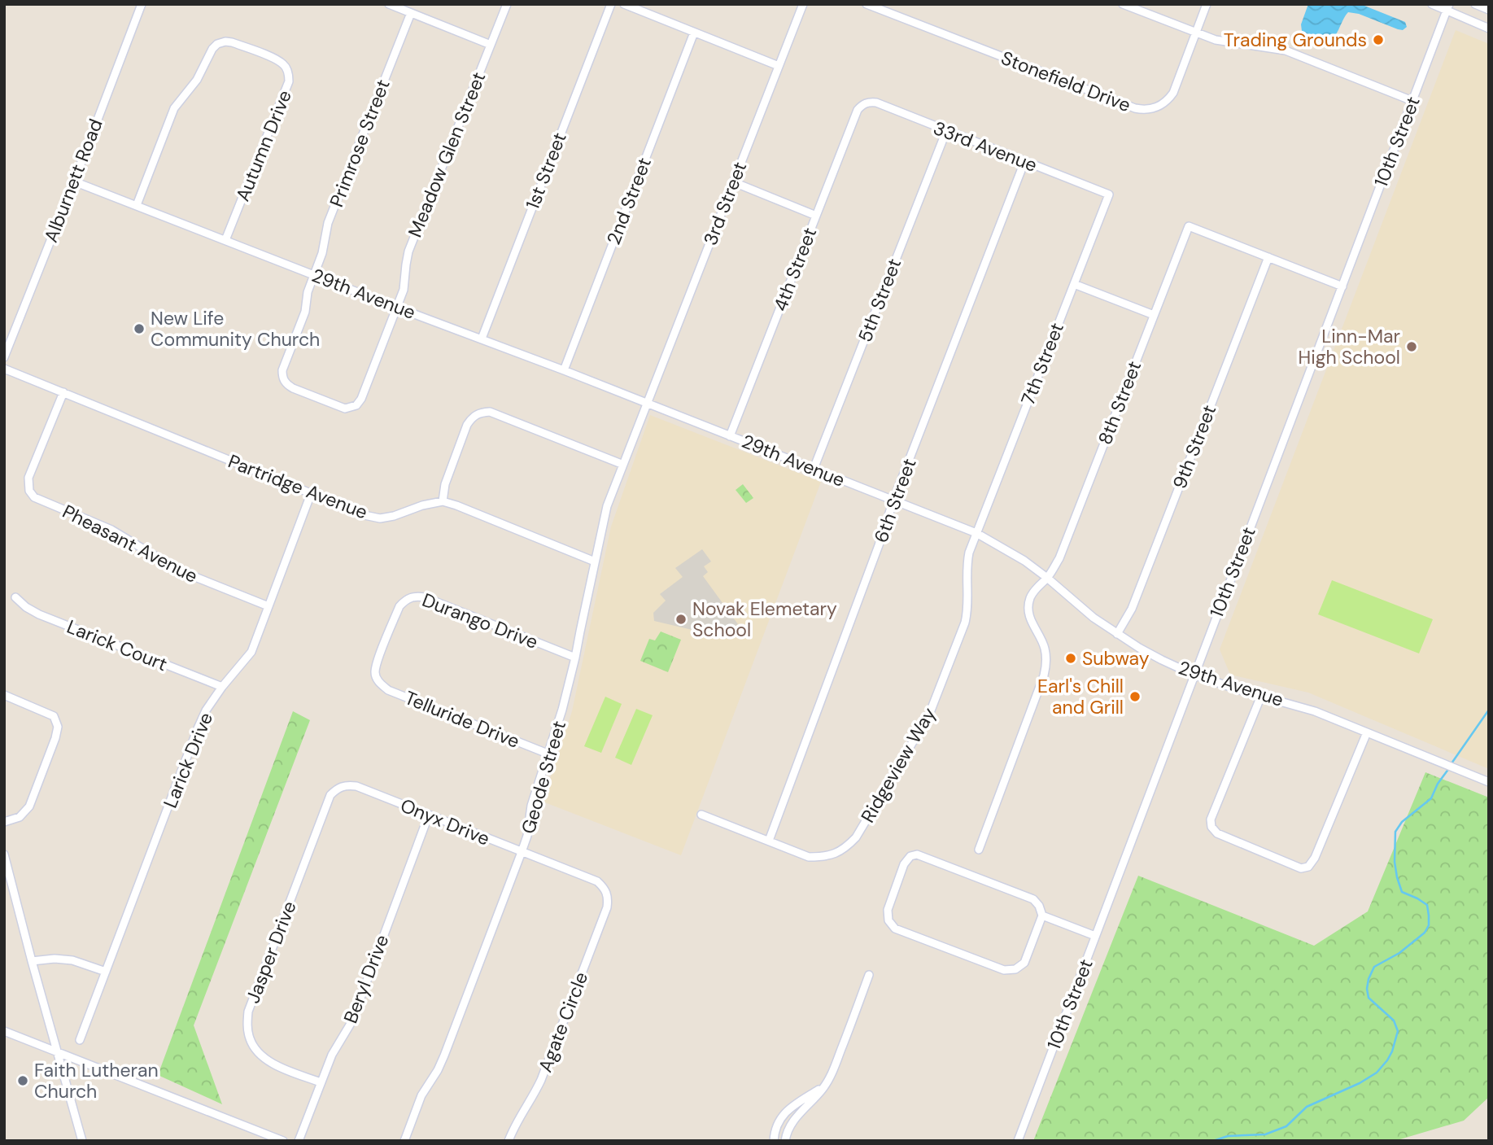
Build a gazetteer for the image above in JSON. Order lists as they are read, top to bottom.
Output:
{
  "streets": {
    "street": [
      "Stonefield Drive",
      "10th Street",
      "Primrose Street",
      "Autumn Drive",
      "33rd Avenue",
      "Meadow Glen Street",
      "1st Street",
      "Alburnett Road",
      "2nd Street",
      "3rd Street",
      "4th Street",
      "29th Avenue",
      "5th Street",
      "7th Street",
      "8th Street",
      "9th Street",
      "Partridge Avenue",
      "6th Street",
      "Pheasant Avenue",
      "Durango Drive",
      "Larick Court",
      "Telluride Drive",
      "Larick Drive",
      "Ridgeview Way",
      "Geode Street",
      "Onyx Drive",
      "Jasper Drive",
      "Beryl Drive",
      "Agate Circle"
    ]
  },
  "crossings": [
    ["10th Street", "29th Avenue"],
    ["Primrose Street", "Meadow Glen Street"],
    ["Primrose Street", "29th Avenue"],
    ["Autumn Drive", "29th Avenue"],
    ["33rd Avenue", "4th Street"],
    ["33rd Avenue", "5th Street"],
    ["33rd Avenue", "7th Street"],
    ["33rd Avenue", "6th Street"],
    ["Meadow Glen Street", "29th Avenue"],
    ["1st Street", "29th Avenue"],
    ["Alburnett Road", "29th Avenue"],
    ["2nd Street", "29th Avenue"],
    ["3rd Street", "29th Avenue"],
    ["3rd Street", "Geode Street"],
    ["4th Street", "29th Avenue"],
    ["29th Avenue", "5th Street"],
    ["29th Avenue", "7th Street"],
    ["29th Avenue", "8th Street"],
    ["29th Avenue", "9th Street"],
    ["29th Avenue", "6th Street"],
    ["29th Avenue", "Ridgeview Way"],
    ["29th Avenue", "Geode Street"],
    ["7th Street", "Ridgeview Way"],
    ["8th Street", "9th Street"],
    ["Partridge Avenue", "Pheasant Avenue"],
    ["Partridge Avenue", "Larick Drive"],
    ["6th Street", "Ridgeview Way"],
    ["Pheasant Avenue", "Larick Drive"],
    ["Durango Drive", "Telluride Drive"],
    ["Durango Drive", "Geode Street"],
    ["Larick Court", "Larick Drive"],
    ["Telluride Drive", "Geode Street"],
    ["Geode Street", "Onyx Drive"],
    ["Onyx Drive", "Jasper Drive"],
    ["Onyx Drive", "Beryl Drive"],
    ["Onyx Drive", "Agate Circle"],
    ["Jasper Drive", "Beryl Drive"]
  ],
  "places": [
    "Trading Grounds",
    "New Life Community Church",
    "Linn-Mar High School",
    "Novak Elemetary School",
    "Subway",
    "Earl's Chill and Grill",
    "Faith Lutheran Church"
  ]
}
